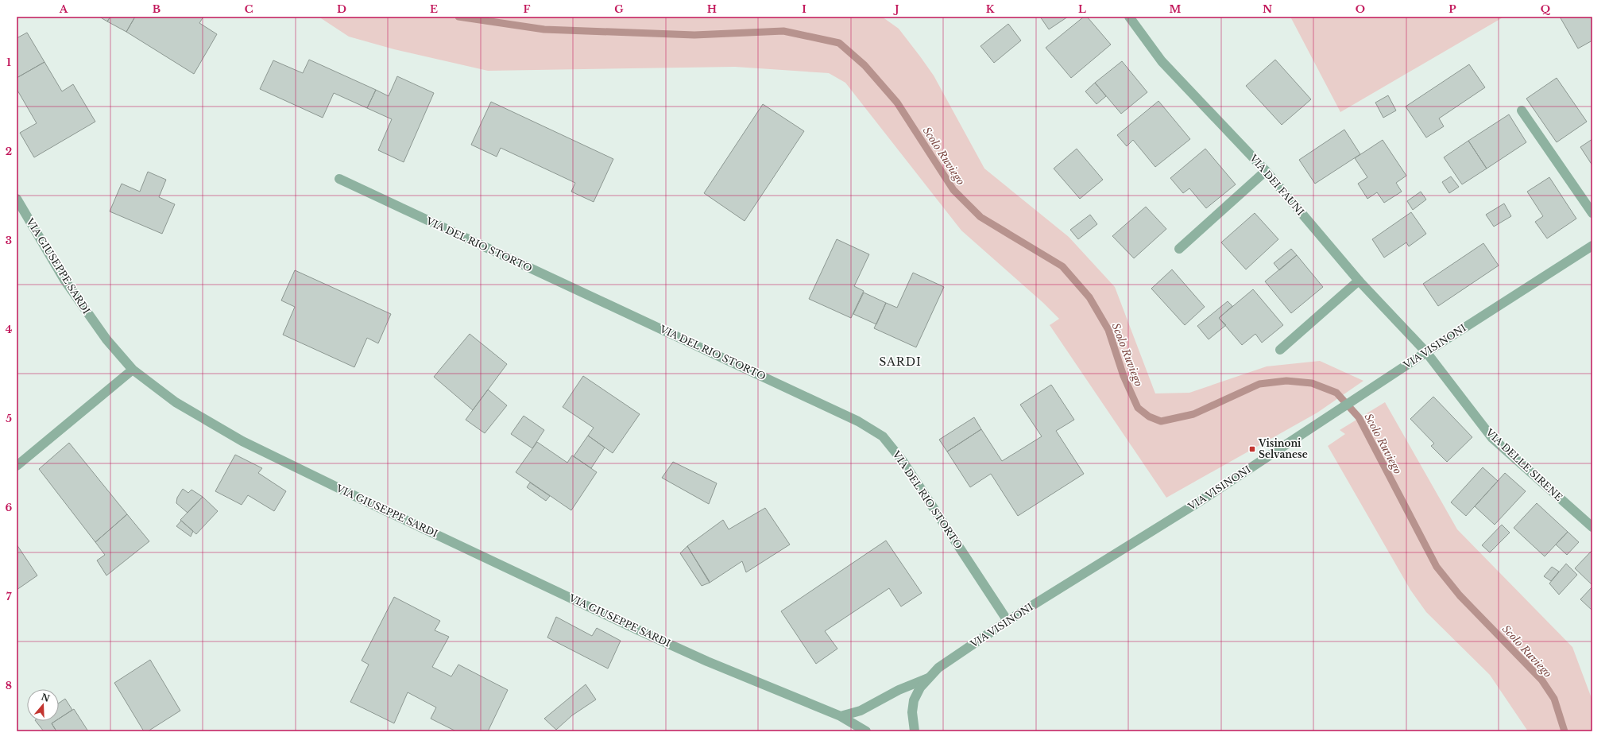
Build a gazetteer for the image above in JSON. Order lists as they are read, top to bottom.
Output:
{
  "streets": {
    "street": [
      "VIA DEI FAUNI",
      "VIA DEL RIO STORTO",
      "VIA GIUSEPPE SARDI",
      "VIA VISINONI",
      "VIA DELLE SIRENE"
    ]
  },
  "crossings": [
    ["VIA DEI FAUNI", "VIA VISINONI"],
    ["VIA DEI FAUNI", "VIA DELLE SIRENE"],
    ["VIA DEL RIO STORTO", "VIA VISINONI"],
    ["VIA VISINONI", "VIA DELLE SIRENE"]
  ],
  "districts": ["SARDI"],
  "water": ["Scolo Ruviego"],
  "places": {
    "transit": ["Visinoni Selvanese"]
  },
  "north": "top",
  "grid": {
    "columns": [
      "A",
      "B",
      "C",
      "D",
      "E",
      "F",
      "G",
      "H",
      "I",
      "J",
      "K",
      "L",
      "M",
      "N",
      "O",
      "P",
      "Q"
    ],
    "rows": [
      "1",
      "2",
      "3",
      "4",
      "5",
      "6",
      "7",
      "8"
    ]
  }
}
